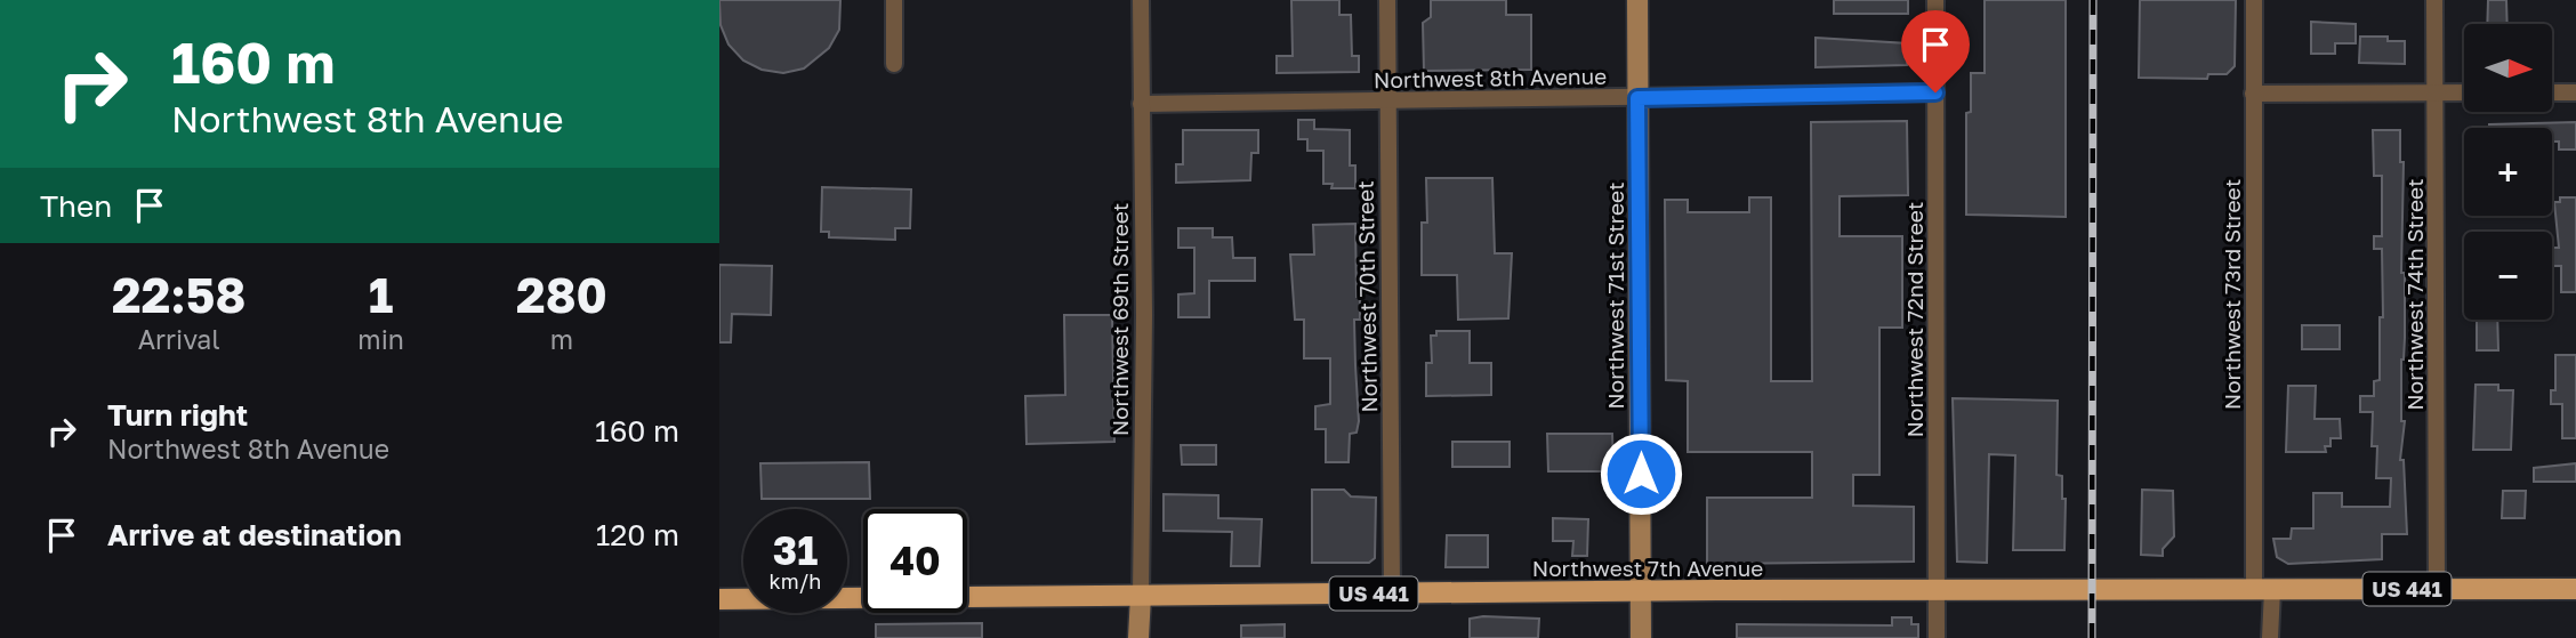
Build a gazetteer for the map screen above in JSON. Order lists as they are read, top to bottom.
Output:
{
  "streets": {
    "main road": ["Northwest 7th Avenue", "US 441"],
    "street": [
      "Northwest 8th Avenue",
      "Northwest 73rd Street",
      "Northwest 74th Street",
      "Northwest 71st Street",
      "Northwest 70th Street",
      "Northwest 69th Street",
      "Northwest 72nd Street"
    ]
  },
  "crossings": [
    ["Northwest 8th Avenue", "Northwest 71st Street"],
    ["Northwest 8th Avenue", "Northwest 70th Street"],
    ["Northwest 8th Avenue", "Northwest 69th Street"],
    ["Northwest 8th Avenue", "Northwest 72nd Street"],
    ["Northwest 73rd Street", "Northwest 7th Avenue"],
    ["Northwest 74th Street", "Northwest 7th Avenue"],
    ["Northwest 71st Street", "Northwest 7th Avenue"],
    ["Northwest 70th Street", "Northwest 7th Avenue"],
    ["Northwest 69th Street", "Northwest 7th Avenue"],
    ["Northwest 72nd Street", "Northwest 7th Avenue"]
  ],
  "north": "right",
  "page": {
    "turn": ["160 m", "Northwest 8th Avenue"],
    "map_buttons": ["+", "−"],
    "then": "Then",
    "eta": [
      "22:58",
      "Arrival",
      "1",
      "min",
      "280",
      "m"
    ],
    "list": [
      {
        "name": "Turn right",
        "note": "Northwest 8th Avenue",
        "value": "160 m"
      },
      {
        "name": "Arrive at destination",
        "value": "120 m"
      }
    ],
    "speed": "31 km/h",
    "limit": "40"
  }
}
